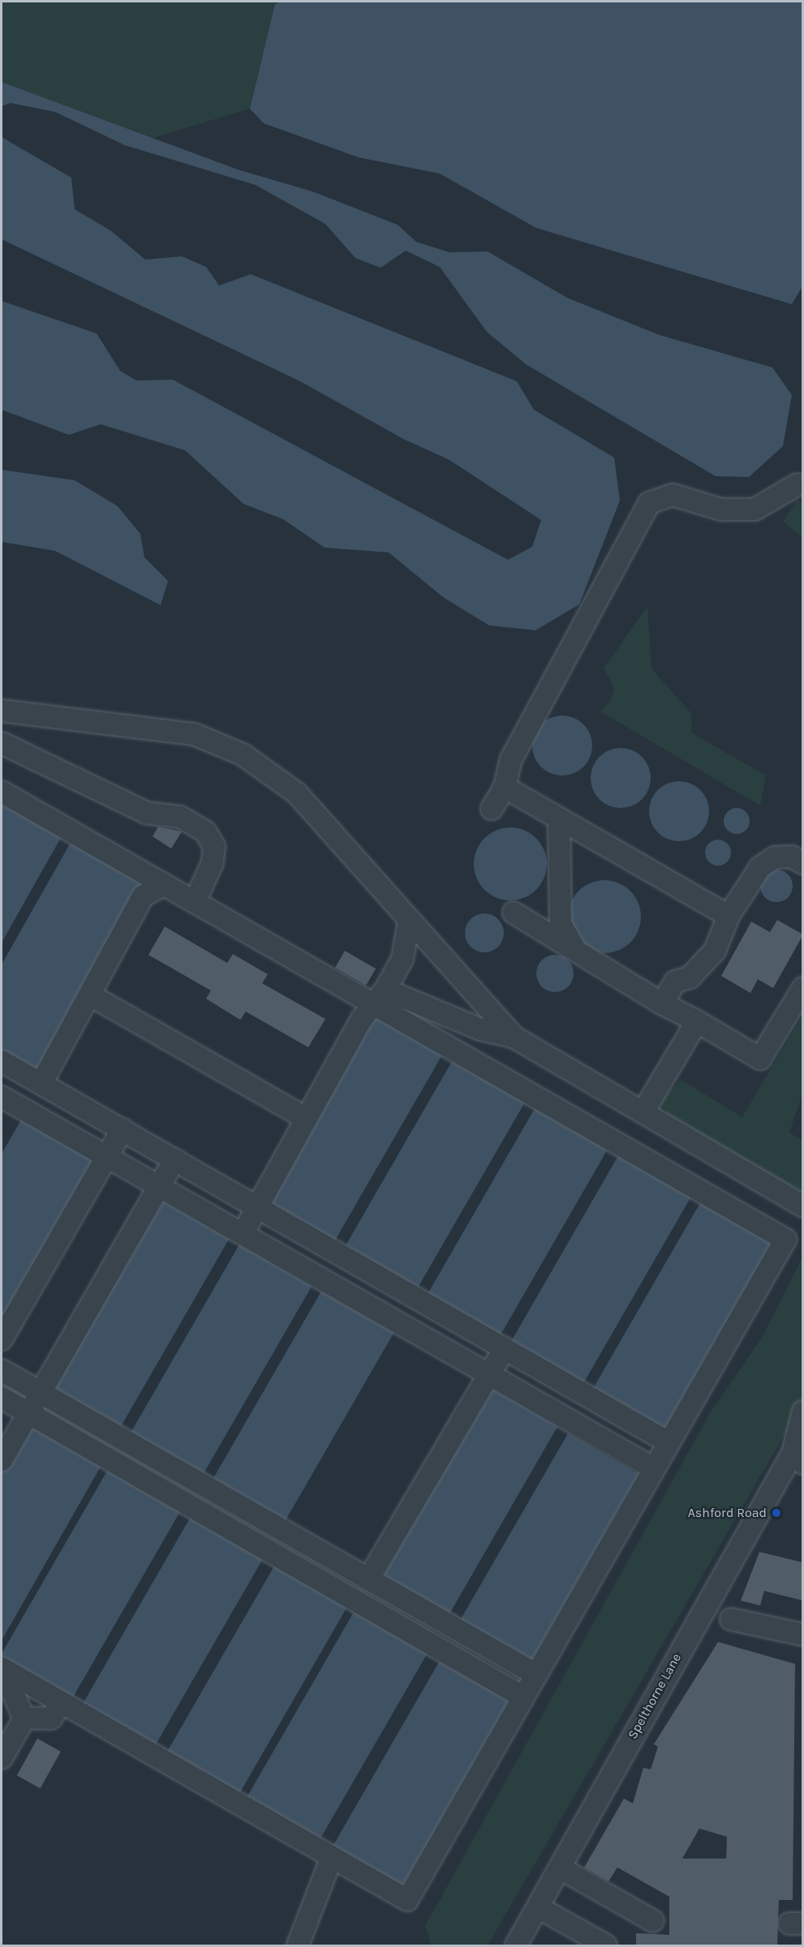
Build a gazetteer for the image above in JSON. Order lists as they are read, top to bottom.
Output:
{
  "streets": {
    "street": ["Spelthorne Lane"]
  },
  "places": ["Ashford Road"]
}
